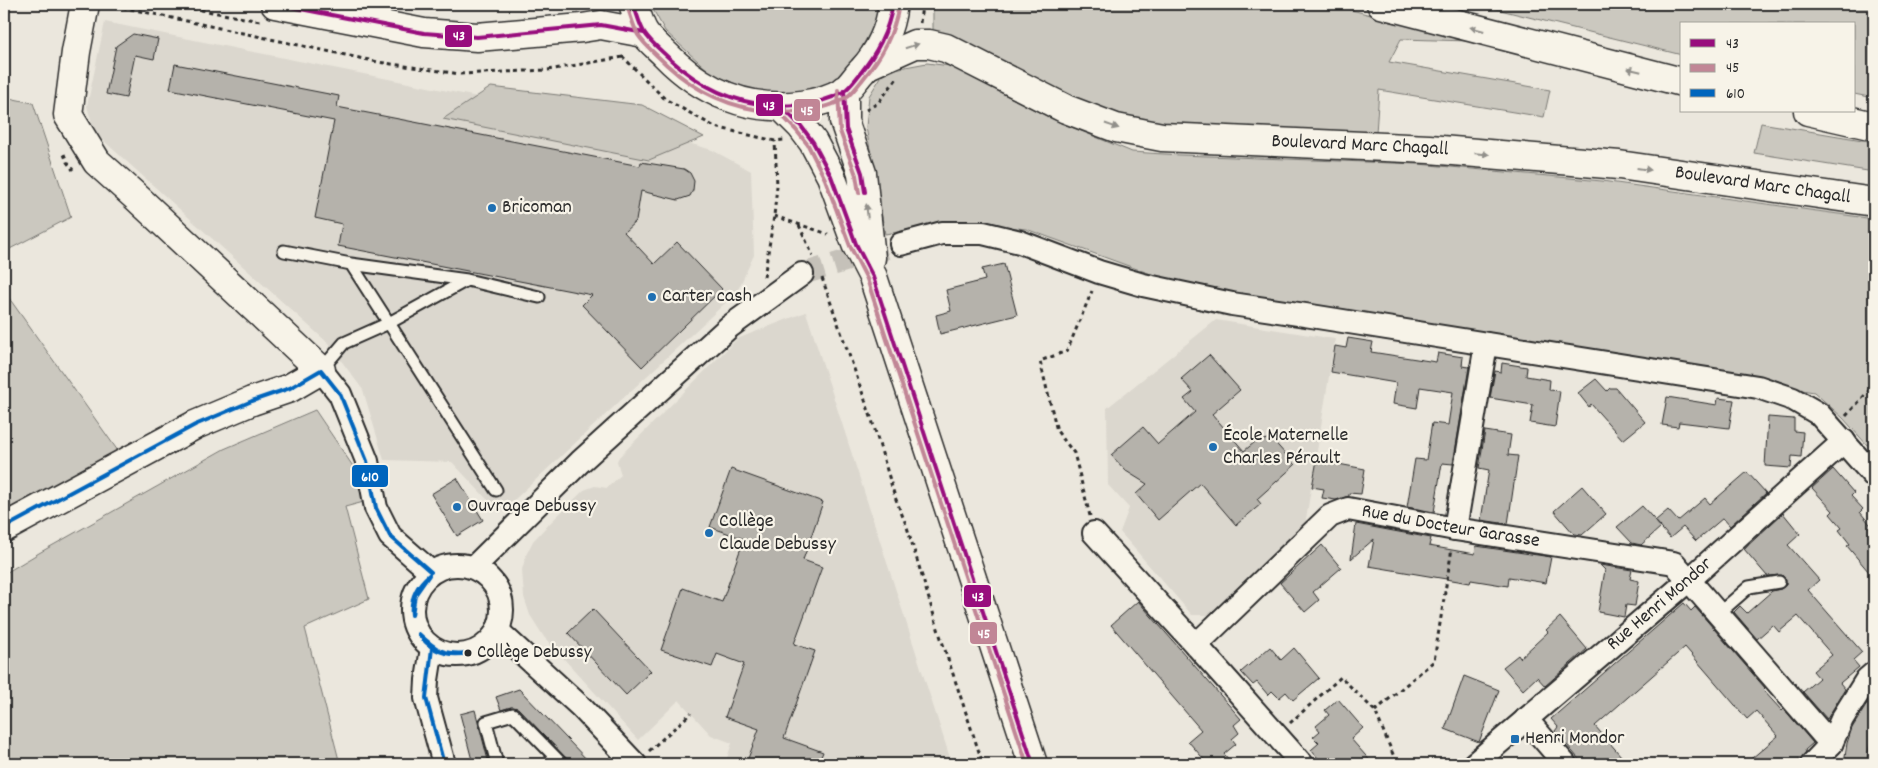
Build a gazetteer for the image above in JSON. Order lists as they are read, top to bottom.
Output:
{
  "streets": {
    "main road": ["Boulevard Marc Chagall"],
    "street": ["Rue du Docteur Garasse", "Rue Henri Mondor"]
  },
  "crossings": [
    ["Rue du Docteur Garasse", "Rue Henri Mondor"]
  ],
  "places": {
    "other": [
      "Bricoman",
      "Carter cash",
      "École Maternelle Charles Pérault",
      "Ouvrage Debussy",
      "Collège Claude Debussy",
      "Collège Debussy"
    ],
    "transit": ["Henri Mondor"]
  },
  "lines": ["transit line 43", "transit line 45", "transit line 610"],
  "legend": ["43", "45", "610"]
}
